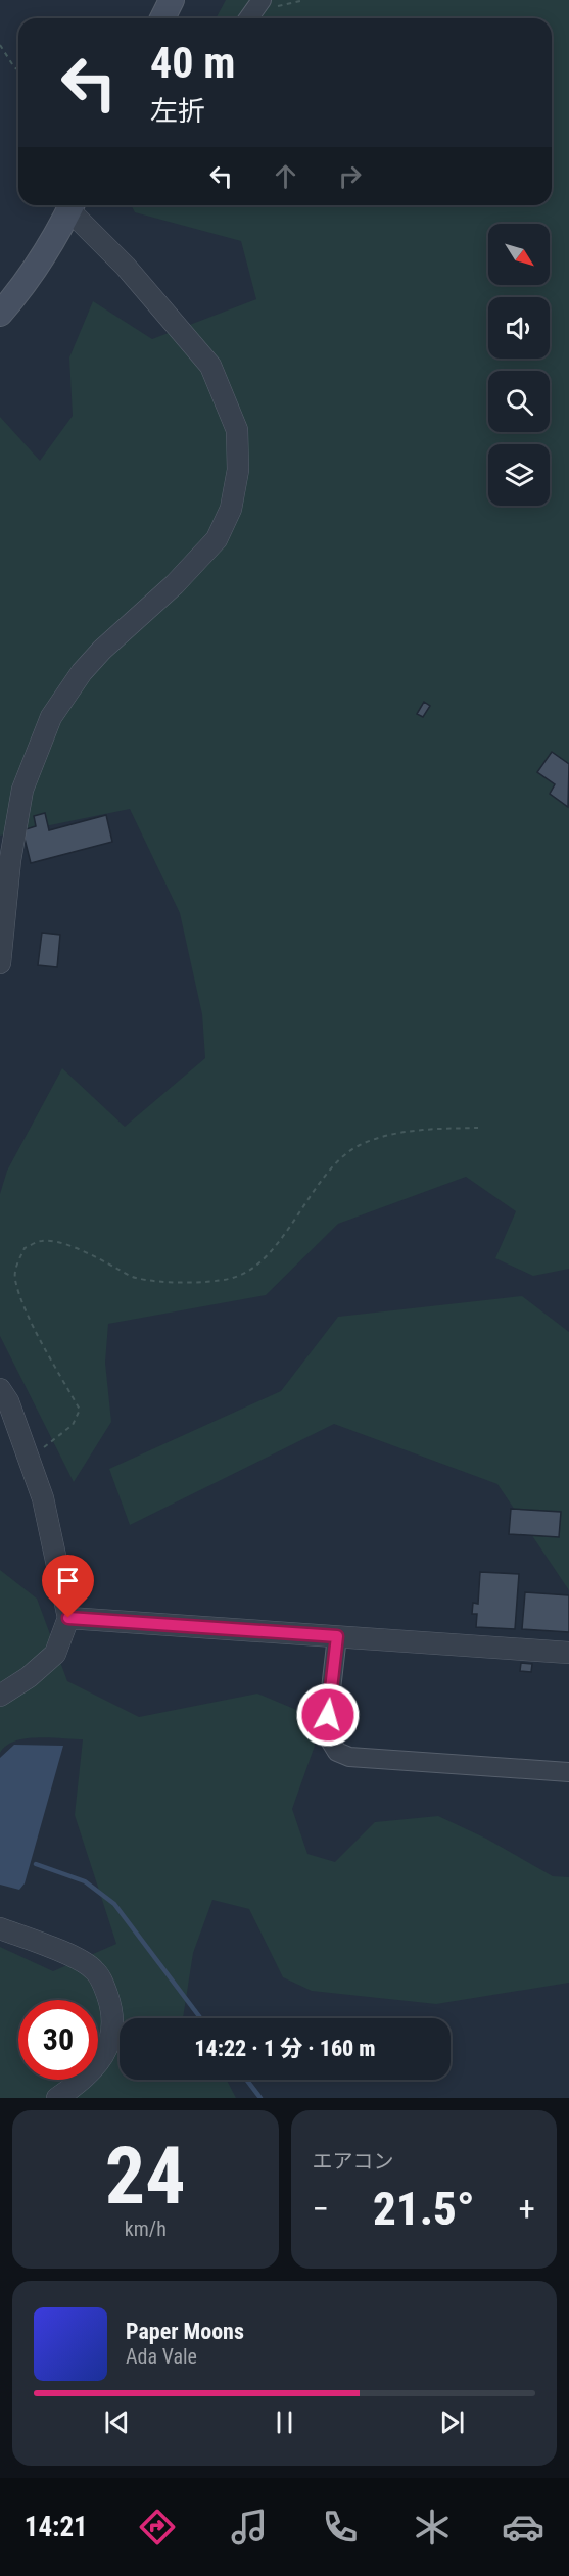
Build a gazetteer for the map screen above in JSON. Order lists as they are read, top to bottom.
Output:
{
  "north": "bottom right",
  "page": {
    "turn": ["40 m", "左折"],
    "limit": "30",
    "trip": "14:22 · 1 分 · 160 m",
    "tile": [
      ["24", "km/h"],
      "エアコン"
    ],
    "heat": ["−", "21.5°", "+"],
    "song": ["Paper Moons", "Ada Vale"],
    "tabs": "14:21"
  }
}
